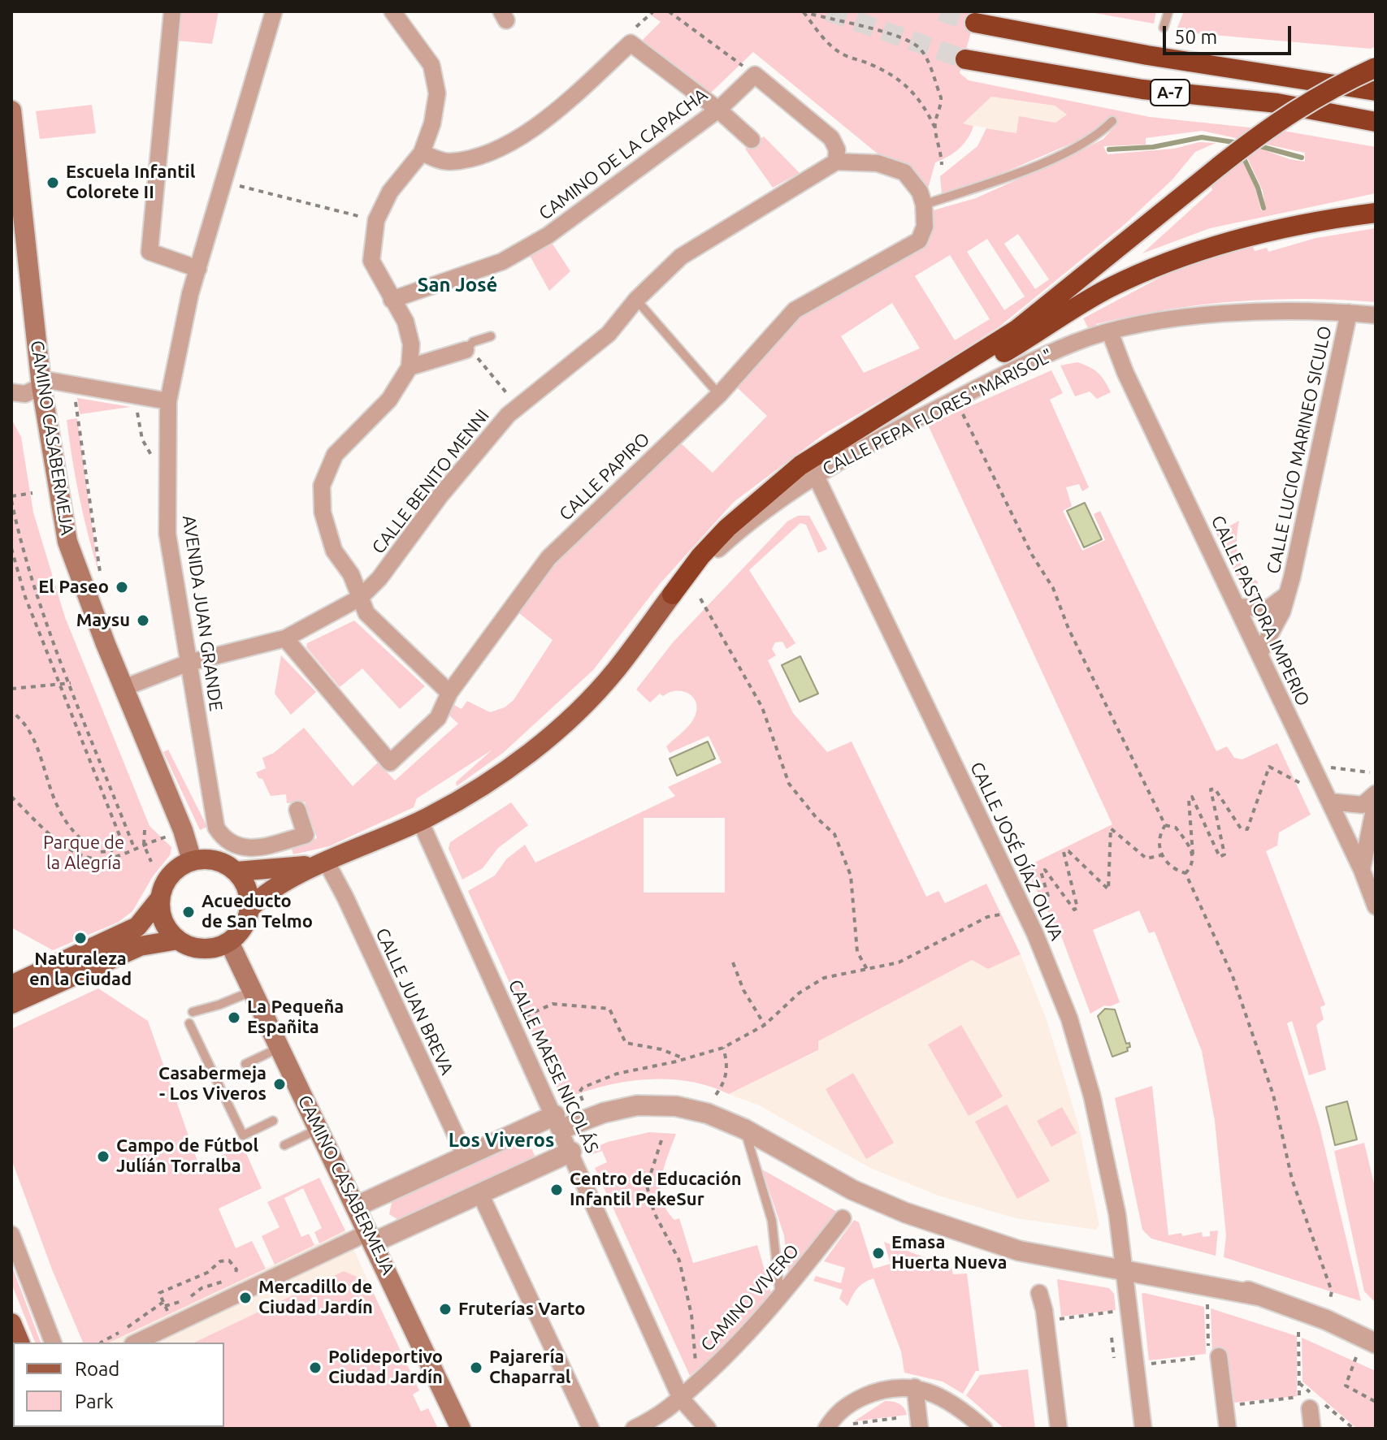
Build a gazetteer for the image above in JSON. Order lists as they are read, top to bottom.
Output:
{
  "streets": {
    "highway": ["A-7"],
    "main road": ["CAMINO CASABERMEJA"],
    "street": [
      "CAMINO DE LA CAPACHA",
      "CALLE PEPA FLORES \"MARISOL\"",
      "CALLE LUCIO MARINEO SICULO",
      "CALLE PAPIRO",
      "CALLE BENITO MENNI",
      "CALLE PASTORA IMPERIO",
      "AVENIDA JUAN GRANDE",
      "CALLE JOSÉ DÍAZ OLIVA",
      "CALLE JUAN BREVA",
      "CALLE MAESE NICOLÁS",
      "CAMINO VIVERO"
    ]
  },
  "crossings": [
    ["CALLE PEPA FLORES \"MARISOL\"", "CALLE LUCIO MARINEO SICULO"],
    ["CALLE PEPA FLORES \"MARISOL\"", "CALLE PASTORA IMPERIO"],
    ["CALLE PEPA FLORES \"MARISOL\"", "CALLE JOSÉ DÍAZ OLIVA"],
    ["CAMINO CASABERMEJA", "CALLE BENITO MENNI"],
    ["CALLE LUCIO MARINEO SICULO", "CALLE PASTORA IMPERIO"],
    ["CALLE PAPIRO", "CALLE BENITO MENNI"],
    ["CALLE BENITO MENNI", "AVENIDA JUAN GRANDE"],
    ["CALLE MAESE NICOLÁS", "CAMINO VIVERO"]
  ],
  "districts": ["San José", "Los Viveros"],
  "parks": ["Parque de la Alegría"],
  "places": [
    "Escuela Infantil Colorete II",
    "El Paseo",
    "Maysu",
    "Acueducto de San Telmo",
    "Naturaleza en la Ciudad",
    "La Pequeña Españita",
    "Casabermeja - Los Viveros",
    "Campo de Fútbol Julíán Torralba",
    "Centro de Educación Infantil PekeSur",
    "Emasa Huerta Nueva",
    "Mercadillo de Ciudad Jardín",
    "Fruterías Varto",
    "Polideportivo Ciudad Jardín",
    "Pajarería Chaparral"
  ],
  "legend": ["Road", "Park"],
  "scale_bar": "50 m"
}
